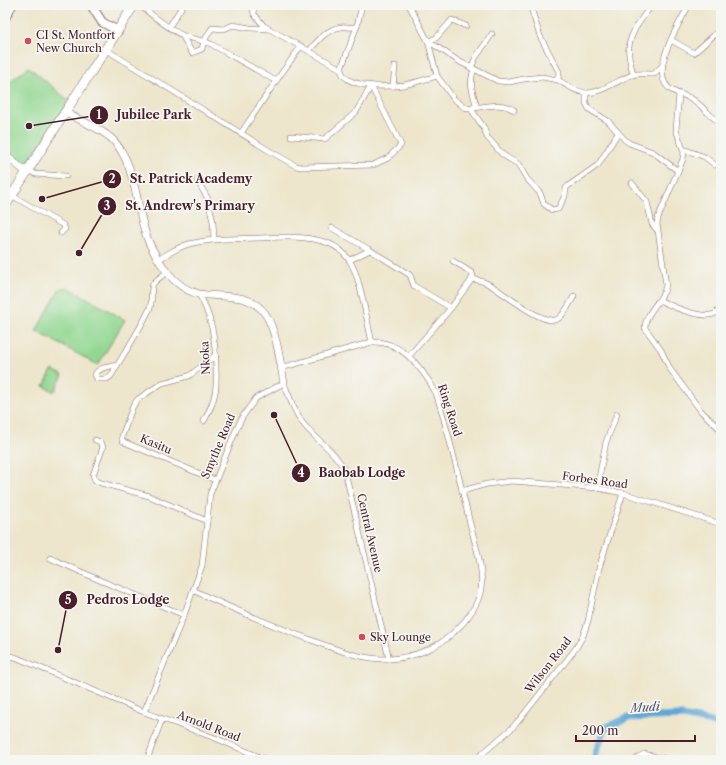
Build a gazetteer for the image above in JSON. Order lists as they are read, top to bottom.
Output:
{
  "streets": {
    "street": [
      "Nkoka",
      "Ring Road",
      "Kasitu",
      "Smythe Road",
      "Forbes Road",
      "Central Avenue",
      "Wilson Road",
      "Arnold Road"
    ]
  },
  "crossings": [
    ["Nkoka", "Kasitu"],
    ["Ring Road", "Smythe Road"],
    ["Ring Road", "Forbes Road"],
    ["Ring Road", "Central Avenue"],
    ["Kasitu", "Smythe Road"],
    ["Smythe Road", "Central Avenue"],
    ["Smythe Road", "Arnold Road"],
    ["Forbes Road", "Wilson Road"]
  ],
  "water": ["Mudi"],
  "places": [
    "CI St. Montfort New Church",
    "Jubilee Park",
    "St. Patrick Academy",
    "St. Andrew's Primary",
    "Baobab Lodge",
    "Sky Lounge",
    "Pedros Lodge"
  ],
  "scale_bar": "200 m"
}
